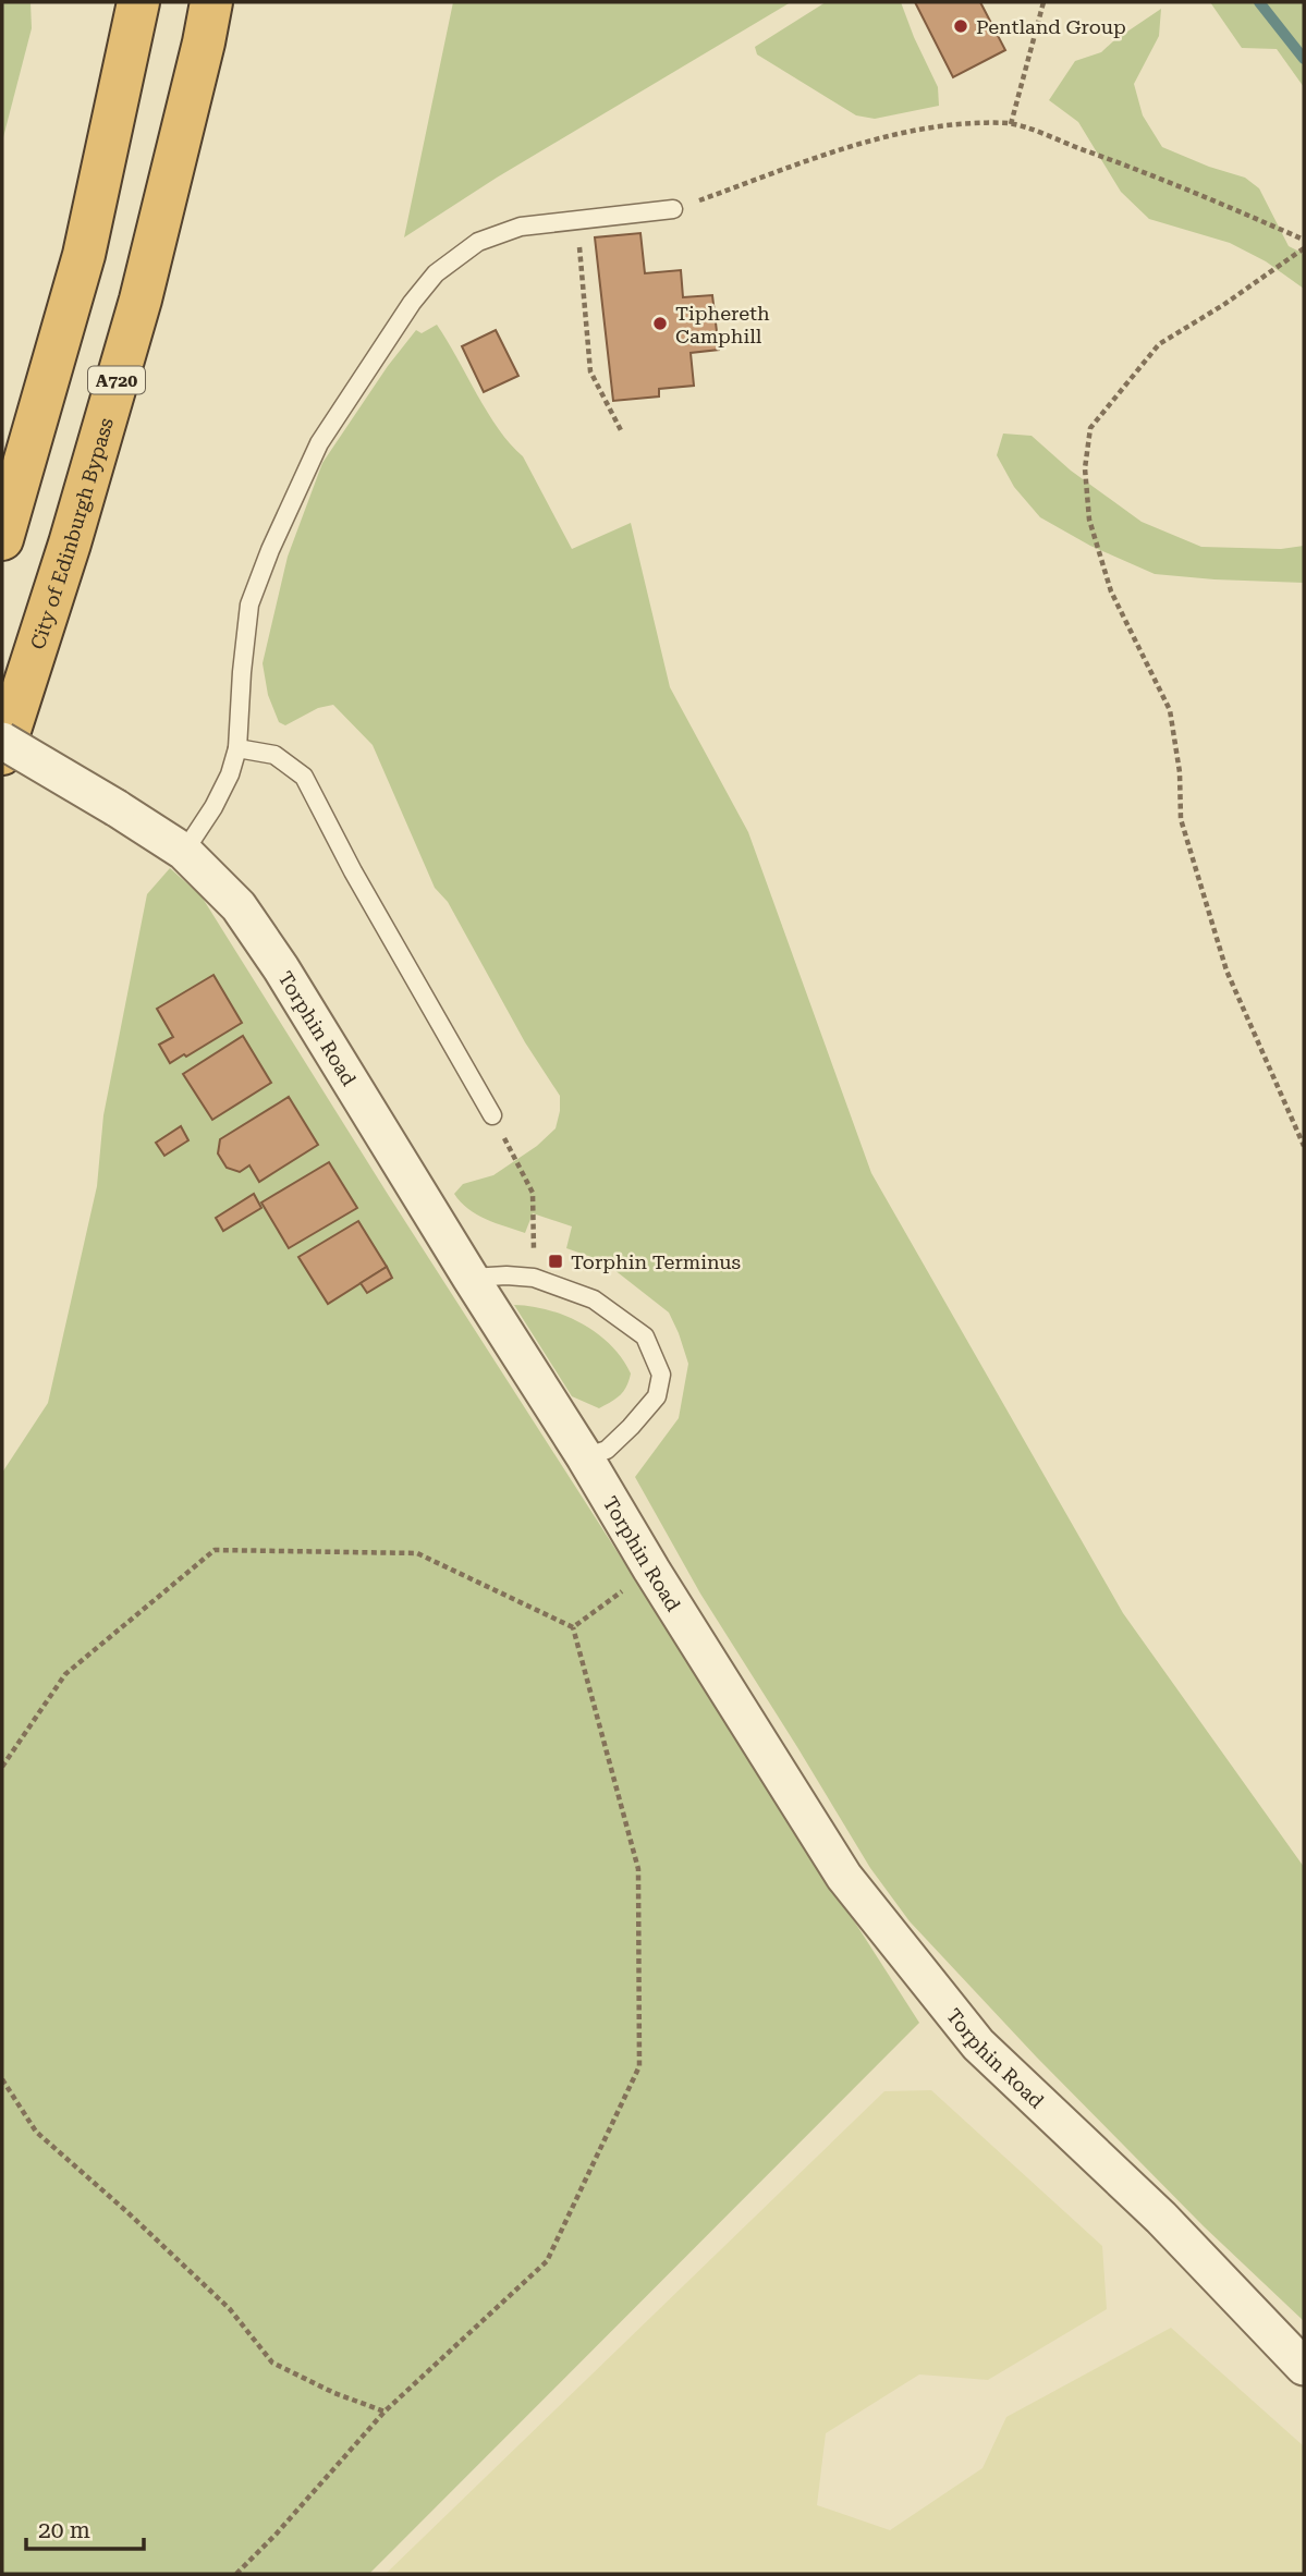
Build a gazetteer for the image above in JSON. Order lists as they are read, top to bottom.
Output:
{
  "streets": {
    "highway": ["A720", "City of Edinburgh Bypass"],
    "street": ["Torphin Road"]
  },
  "places": {
    "other": ["Pentland Group", "Tiphereth Camphill"],
    "transit": ["Torphin Terminus"]
  },
  "scale_bar": "20 m"
}
